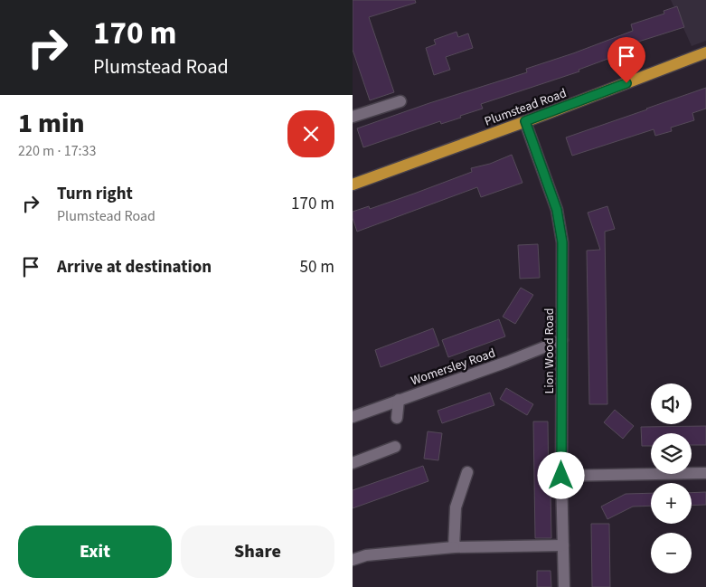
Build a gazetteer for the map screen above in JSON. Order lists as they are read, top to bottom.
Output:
{
  "streets": {
    "main road": ["Plumstead Road"],
    "street": ["Lion Wood Road", "Womersley Road"]
  },
  "crossings": [
    ["Plumstead Road", "Lion Wood Road"],
    ["Lion Wood Road", "Womersley Road"]
  ],
  "page": {
    "turn": ["170 m", "Plumstead Road"],
    "heading": ["1 min", "220 m · 17:33"],
    "list": [
      {
        "name": "Turn right",
        "note": "Plumstead Road",
        "value": "170 m"
      },
      {
        "name": "Arrive at destination",
        "value": "50 m"
      }
    ],
    "map_buttons": ["+", "−"],
    "buttons": ["Exit", "Share"]
  }
}
